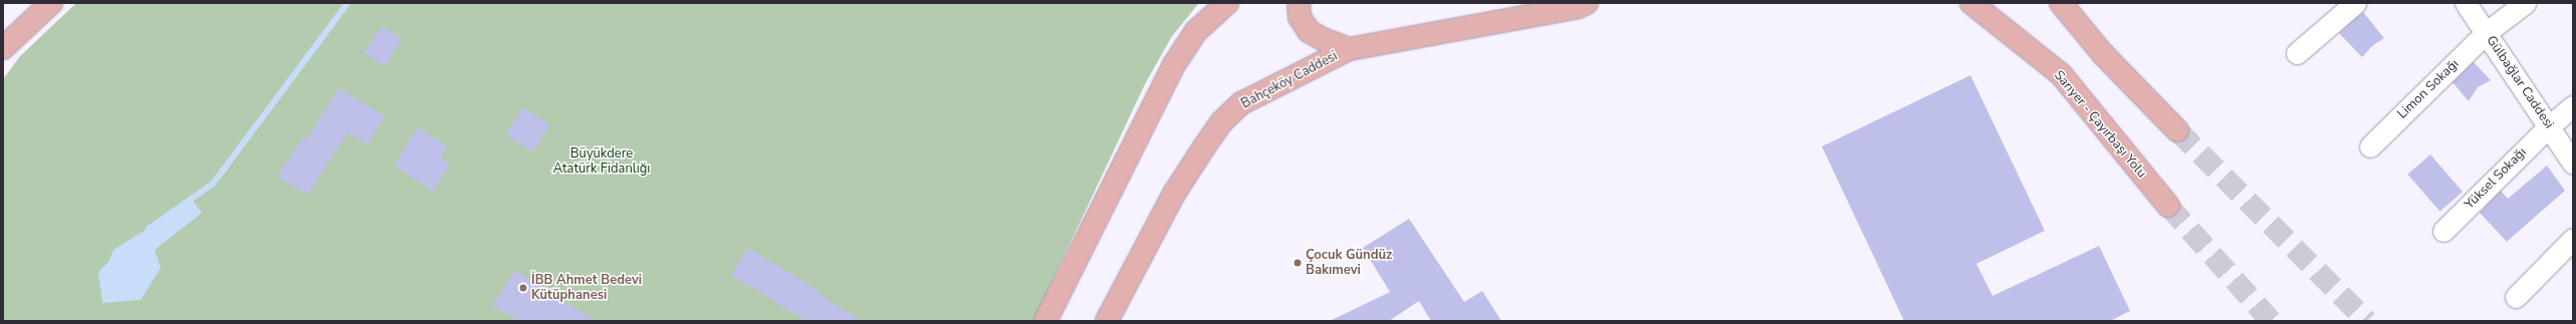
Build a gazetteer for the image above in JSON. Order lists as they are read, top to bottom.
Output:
{
  "streets": {
    "main road": ["Bahçeköy Caddesi", "Sarıyer - Çayırbaşı Yolu"],
    "street": ["Gülbağlar Caddesi", "Limon Sokağı", "Yüksel Sokağı"]
  },
  "crossings": [
    ["Gülbağlar Caddesi", "Limon Sokağı"],
    ["Gülbağlar Caddesi", "Yüksel Sokağı"]
  ],
  "parks": ["Büyükdere Atatürk Fidanlığı"],
  "places": ["Çocuk Gündüz Bakımevi", "İBB Ahmet Bedevi Kütüphanesi"]
}
